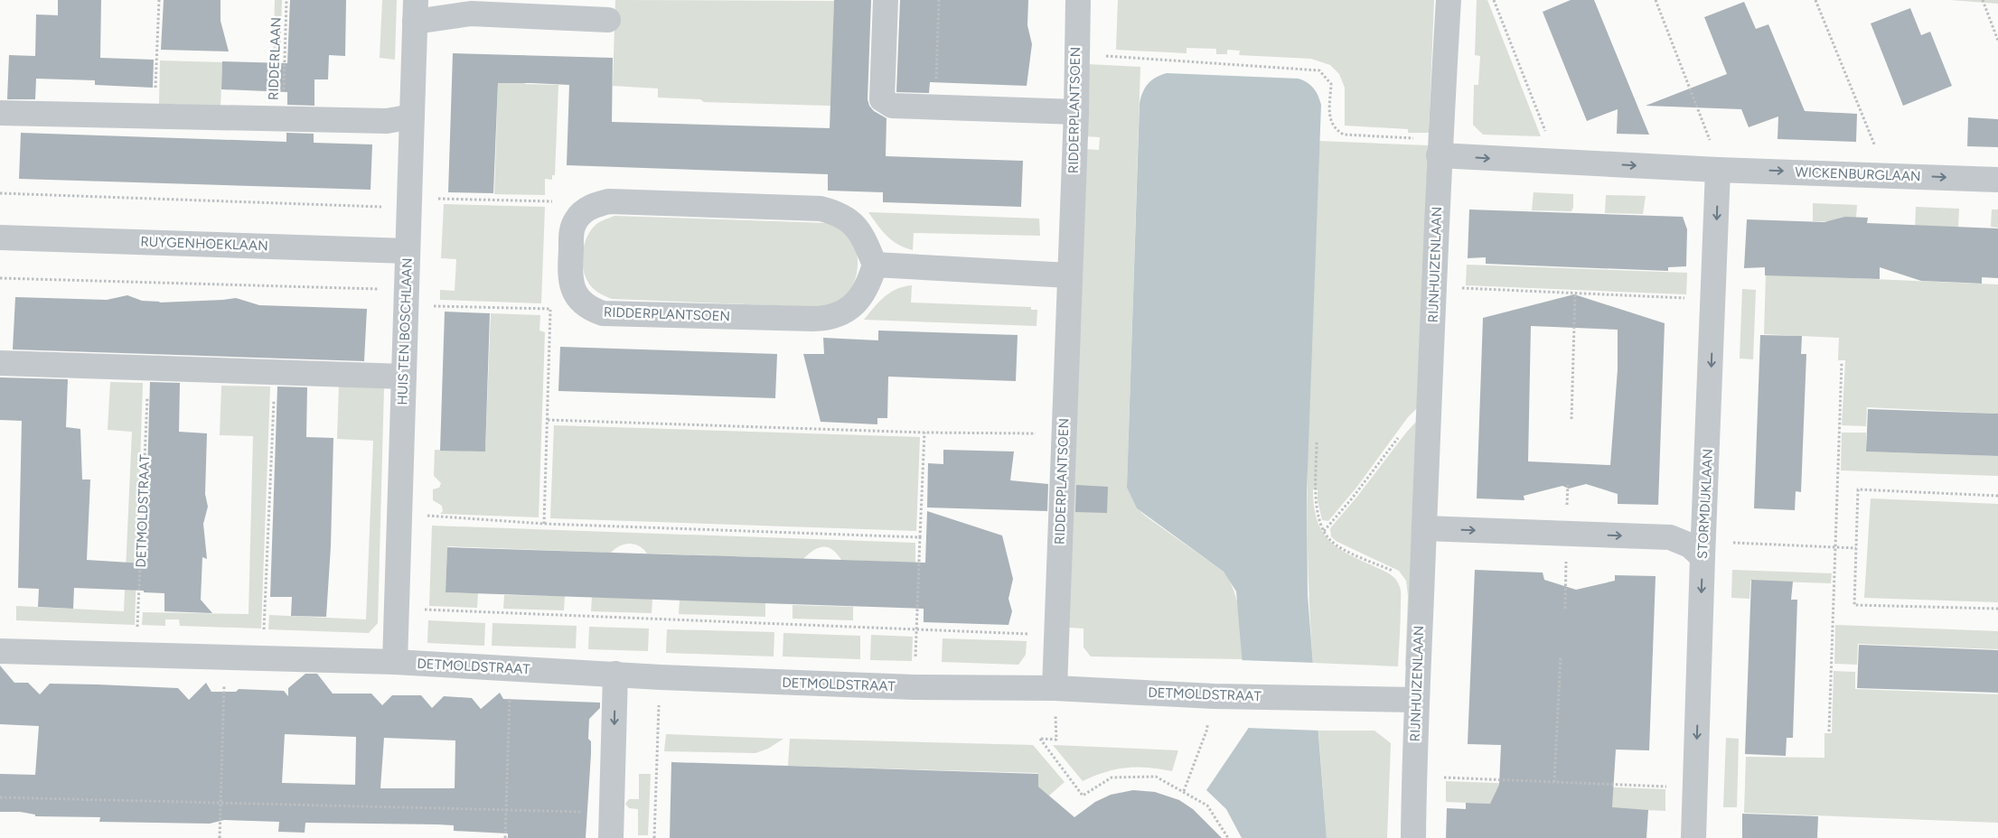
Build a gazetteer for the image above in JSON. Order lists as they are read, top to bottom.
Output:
{
  "streets": {
    "street": [
      "RIDDERPLANTSOEN",
      "WICKENBURGLAAN",
      "RUYGENHOEKLAAN",
      "RIJNHUIZENLAAN",
      "HUIS TEN BOSCHLAAN",
      "STORMDIJKLAAN",
      "DETMOLDSTRAAT"
    ],
    "path": ["RIDDERLAAN"]
  },
  "crossings": [
    ["RIDDERPLANTSOEN", "DETMOLDSTRAAT"],
    ["WICKENBURGLAAN", "RIJNHUIZENLAAN"],
    ["WICKENBURGLAAN", "STORMDIJKLAAN"],
    ["RUYGENHOEKLAAN", "HUIS TEN BOSCHLAAN"],
    ["RIJNHUIZENLAAN", "DETMOLDSTRAAT"],
    ["HUIS TEN BOSCHLAAN", "DETMOLDSTRAAT"]
  ],
  "one_way": ["WICKENBURGLAAN", "STORMDIJKLAAN"]
}
